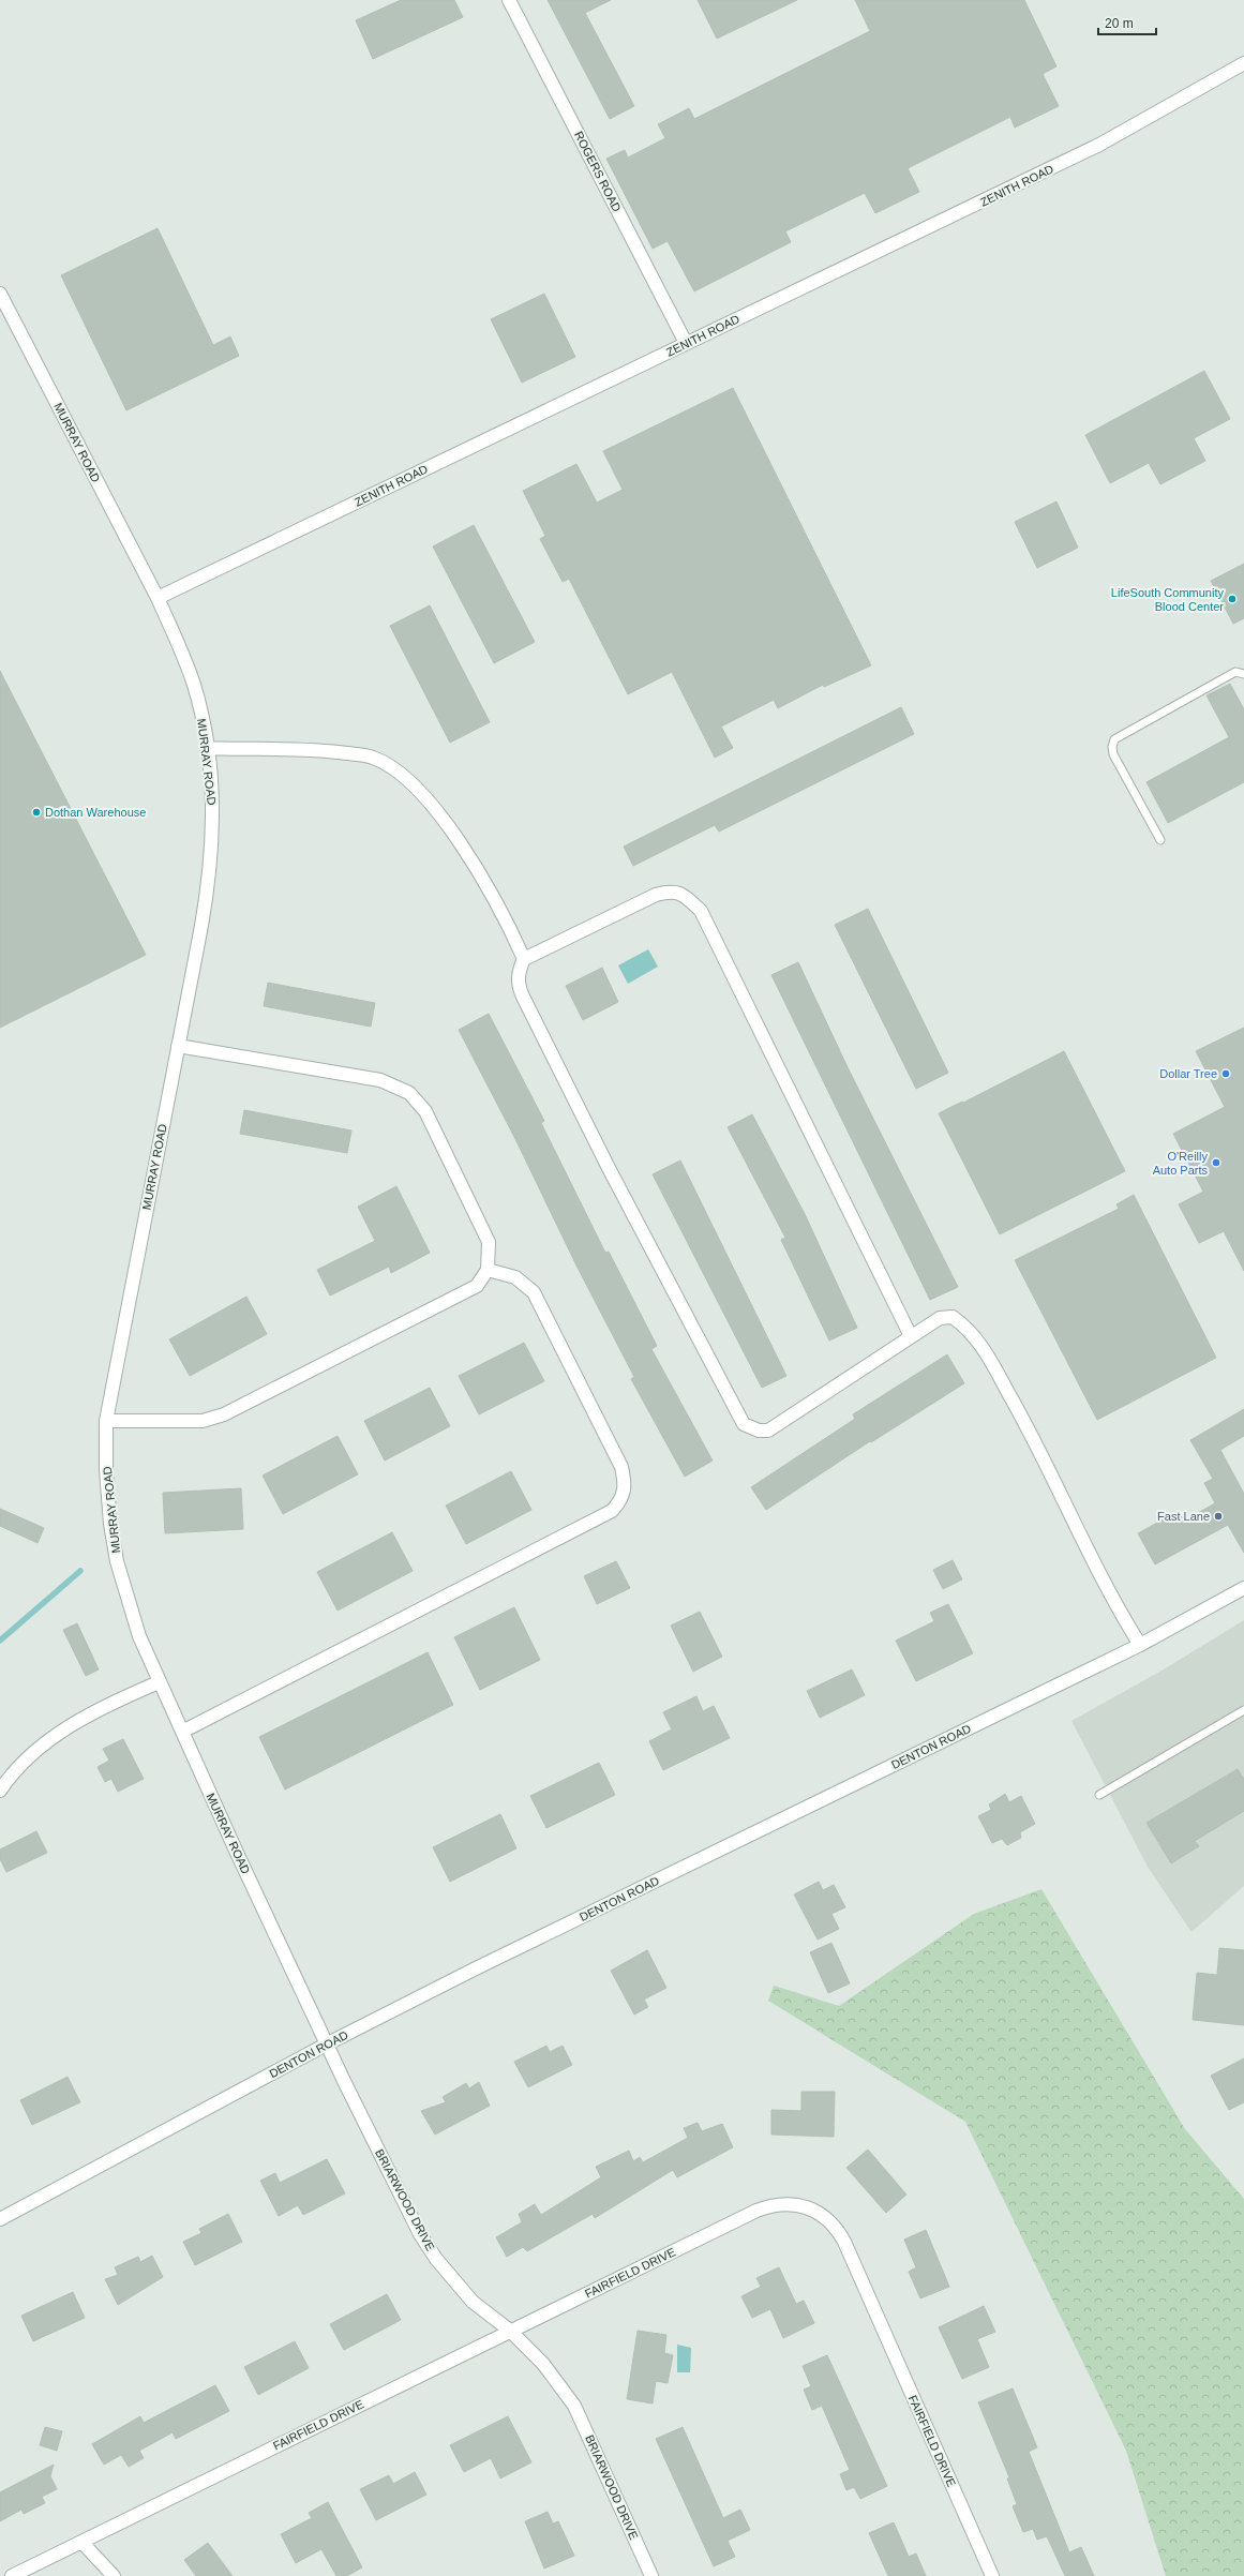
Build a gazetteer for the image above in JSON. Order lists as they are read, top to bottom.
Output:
{
  "streets": {
    "street": [
      "ROGERS ROAD",
      "ZENITH ROAD",
      "MURRAY ROAD",
      "DENTON ROAD",
      "BRIARWOOD DRIVE",
      "FAIRFIELD DRIVE"
    ]
  },
  "crossings": [
    ["ROGERS ROAD", "ZENITH ROAD"],
    ["ZENITH ROAD", "MURRAY ROAD"],
    ["MURRAY ROAD", "DENTON ROAD"],
    ["MURRAY ROAD", "BRIARWOOD DRIVE"],
    ["DENTON ROAD", "BRIARWOOD DRIVE"],
    ["BRIARWOOD DRIVE", "FAIRFIELD DRIVE"]
  ],
  "places": [
    "LifeSouth Community Blood Center",
    "Dothan Warehouse",
    "Dollar Tree",
    "O'Reilly Auto Parts",
    "Fast Lane"
  ],
  "scale_bar": "20 m"
}
